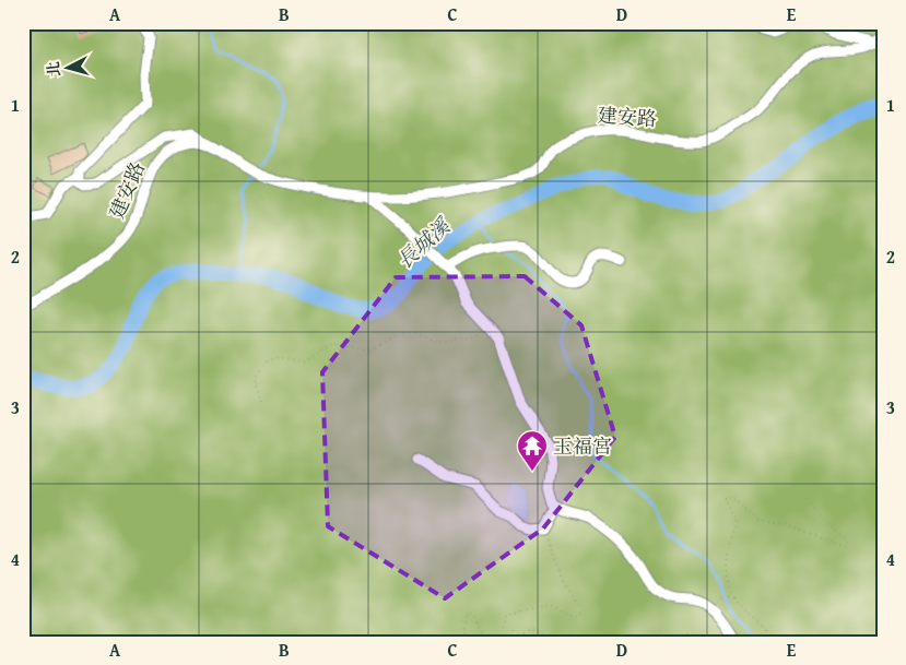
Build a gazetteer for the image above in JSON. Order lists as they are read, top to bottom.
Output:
{
  "streets": {
    "street": ["建安路"]
  },
  "water": ["長城溪"],
  "places": {
    "temple": ["玉福宮"]
  },
  "north": "left",
  "grid": {
    "columns": [
      "A",
      "B",
      "C",
      "D",
      "E"
    ],
    "rows": [
      "1",
      "2",
      "3",
      "4"
    ]
  }
}
